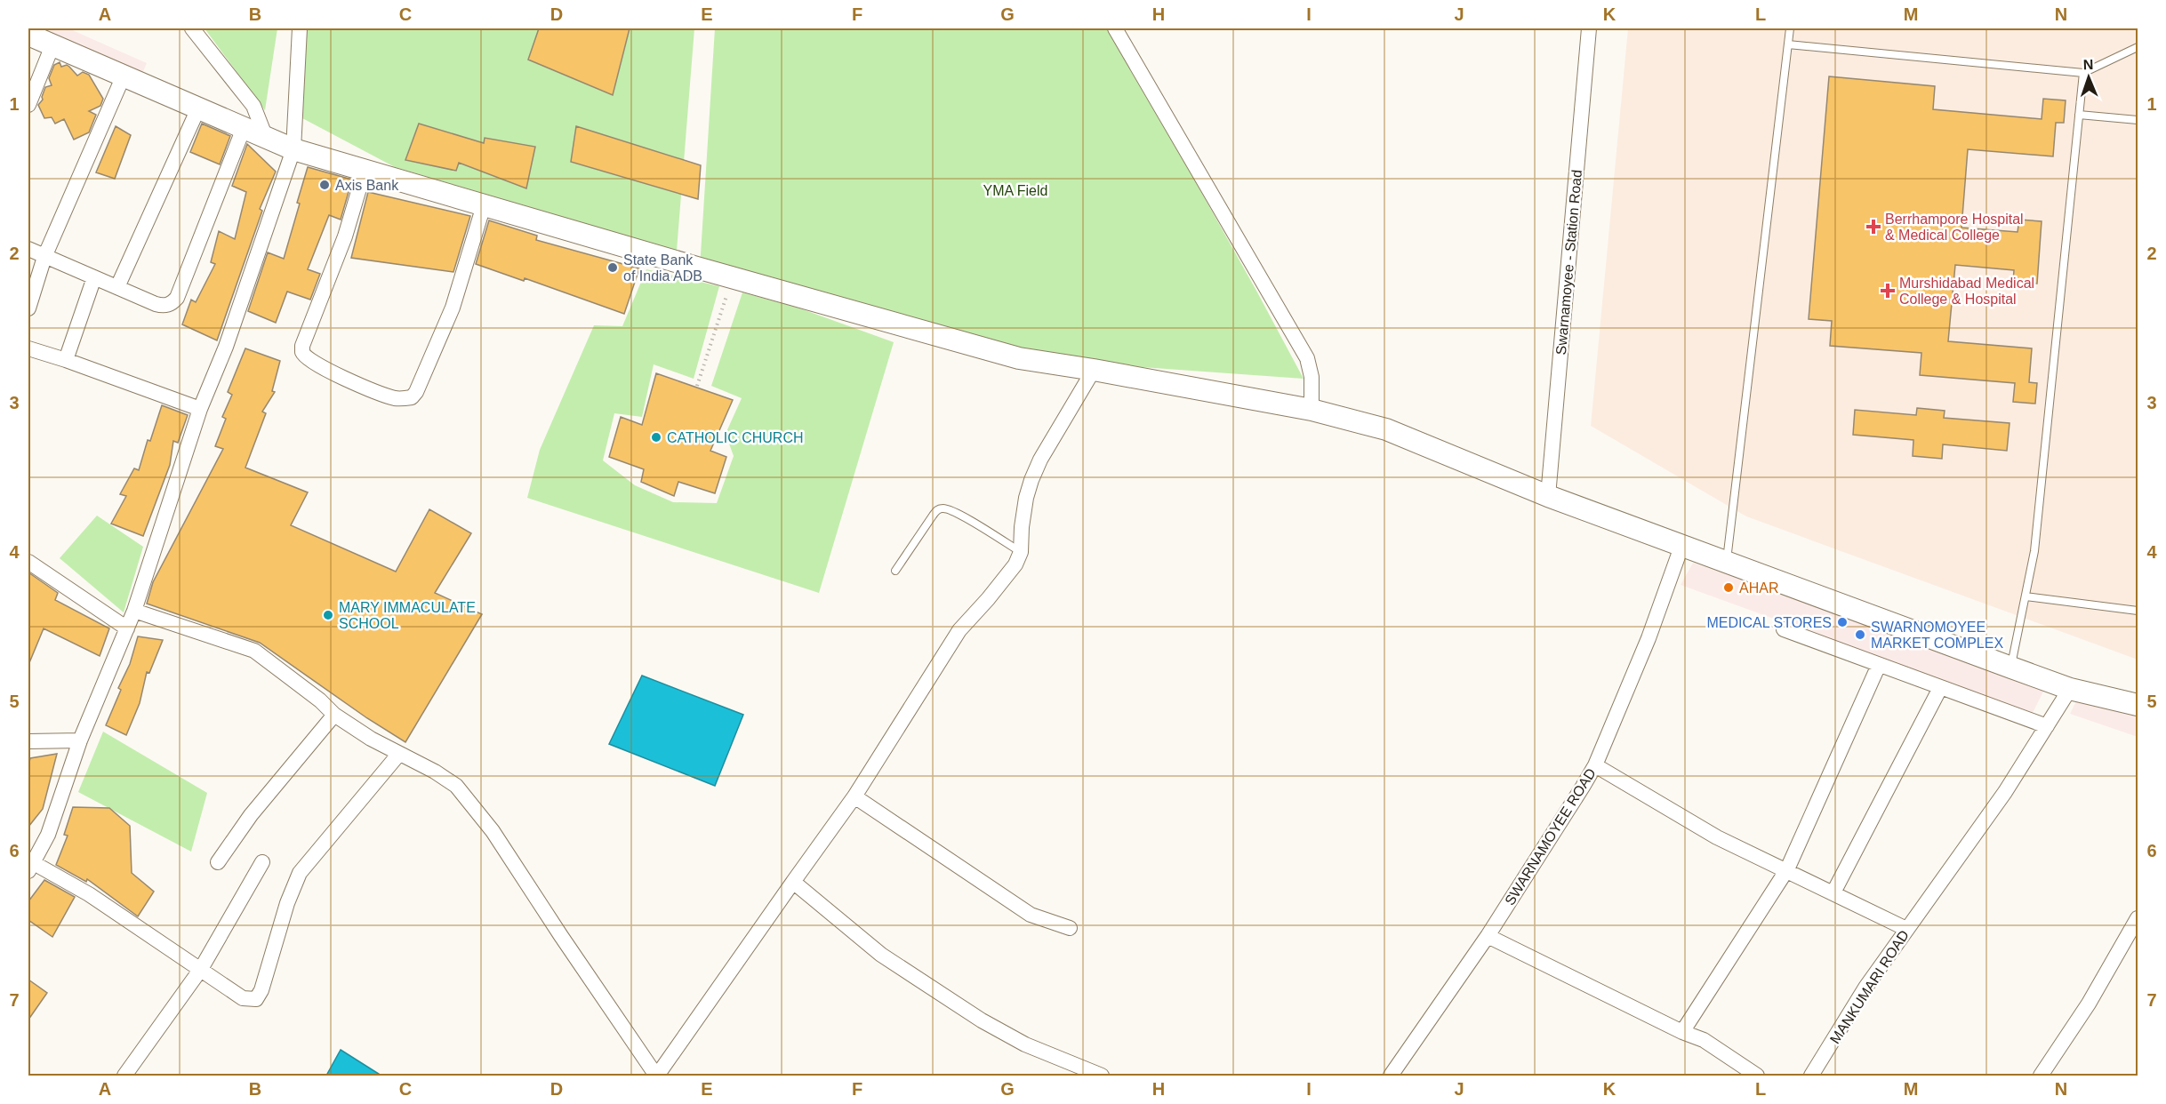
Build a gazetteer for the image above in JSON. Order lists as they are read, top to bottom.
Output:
{
  "streets": {
    "street": ["Swarnamoyee - Station Road", "SWARNAMOYEE ROAD", "MANKUMARI ROAD"]
  },
  "parks": ["YMA Field"],
  "places": {
    "other": [
      "Axis Bank",
      "State Bank of India ADB",
      "CATHOLIC CHURCH",
      "AHAR",
      "MARY IMMACULATE SCHOOL",
      "MEDICAL STORES",
      "SWARNOMOYEE MARKET COMPLEX"
    ],
    "health": ["Berrhampore Hospital & Medical College", "Murshidabad Medical College & Hospital"]
  },
  "north": "top",
  "grid": {
    "columns": [
      "A",
      "B",
      "C",
      "D",
      "E",
      "F",
      "G",
      "H",
      "I",
      "J",
      "K",
      "L",
      "M",
      "N"
    ],
    "rows": [
      "1",
      "2",
      "3",
      "4",
      "5",
      "6",
      "7"
    ]
  }
}
